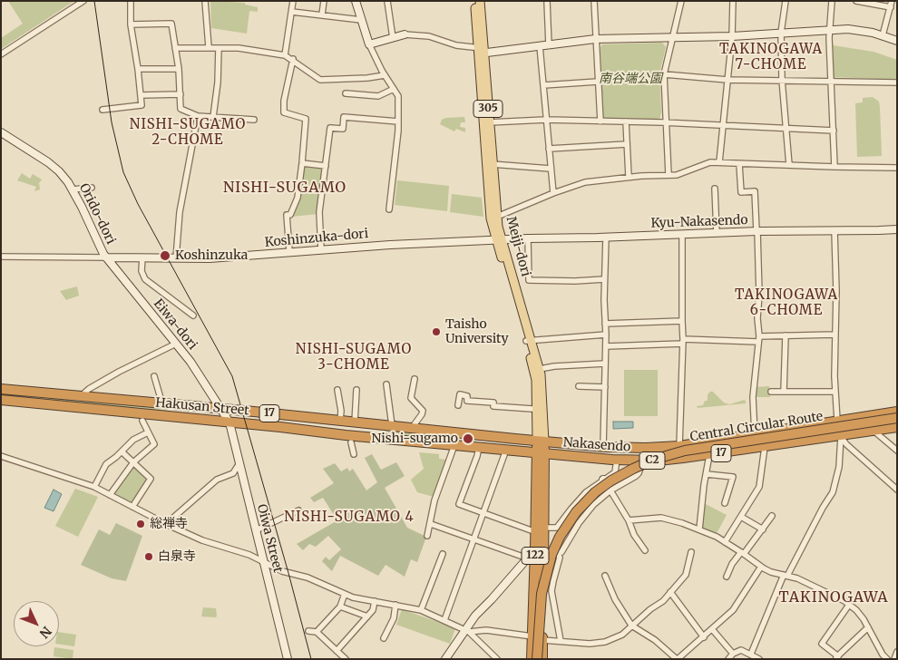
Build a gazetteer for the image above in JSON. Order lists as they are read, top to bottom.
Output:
{
  "streets": {
    "highway": [
      "Hakusan Street",
      "17",
      "Central Circular Route",
      "Nakasendo",
      "C2",
      "122"
    ],
    "main road": ["305", "Meiji-dori"],
    "street": [
      "Orido-dori",
      "Kyu-Nakasendo",
      "Koshinzuka-dori",
      "Eiwa-dori",
      "Oiwa Street"
    ]
  },
  "crossings": [
    ["Orido-dori", "Koshinzuka-dori"],
    ["Orido-dori", "Eiwa-dori"],
    ["Kyu-Nakasendo", "Koshinzuka-dori"],
    ["Kyu-Nakasendo", "Meiji-dori"],
    ["Koshinzuka-dori", "Meiji-dori"],
    ["Koshinzuka-dori", "Eiwa-dori"],
    ["Meiji-dori", "Hakusan Street"],
    ["Meiji-dori", "Nakasendo"],
    ["Meiji-dori", "122"],
    ["Eiwa-dori", "Hakusan Street"],
    ["Eiwa-dori", "Oiwa Street"],
    ["Hakusan Street", "Nakasendo"],
    ["Hakusan Street", "Oiwa Street"],
    ["Hakusan Street", "122"],
    ["Nakasendo", "122"]
  ],
  "districts": [
    "TAKINOGAWA 7-CHOME",
    "NISHI-SUGAMO 2-CHOME",
    "NISHI-SUGAMO",
    "TAKINOGAWA 6-CHOME",
    "NISHI-SUGAMO 3-CHOME",
    "NISHI-SUGAMO 4",
    "TAKINOGAWA"
  ],
  "parks": ["南谷端公園"],
  "places": [
    "Koshinzuka",
    "Taisho University",
    "Nishi-sugamo",
    "総禅寺",
    "白泉寺"
  ],
  "north": "bottom right"
}
